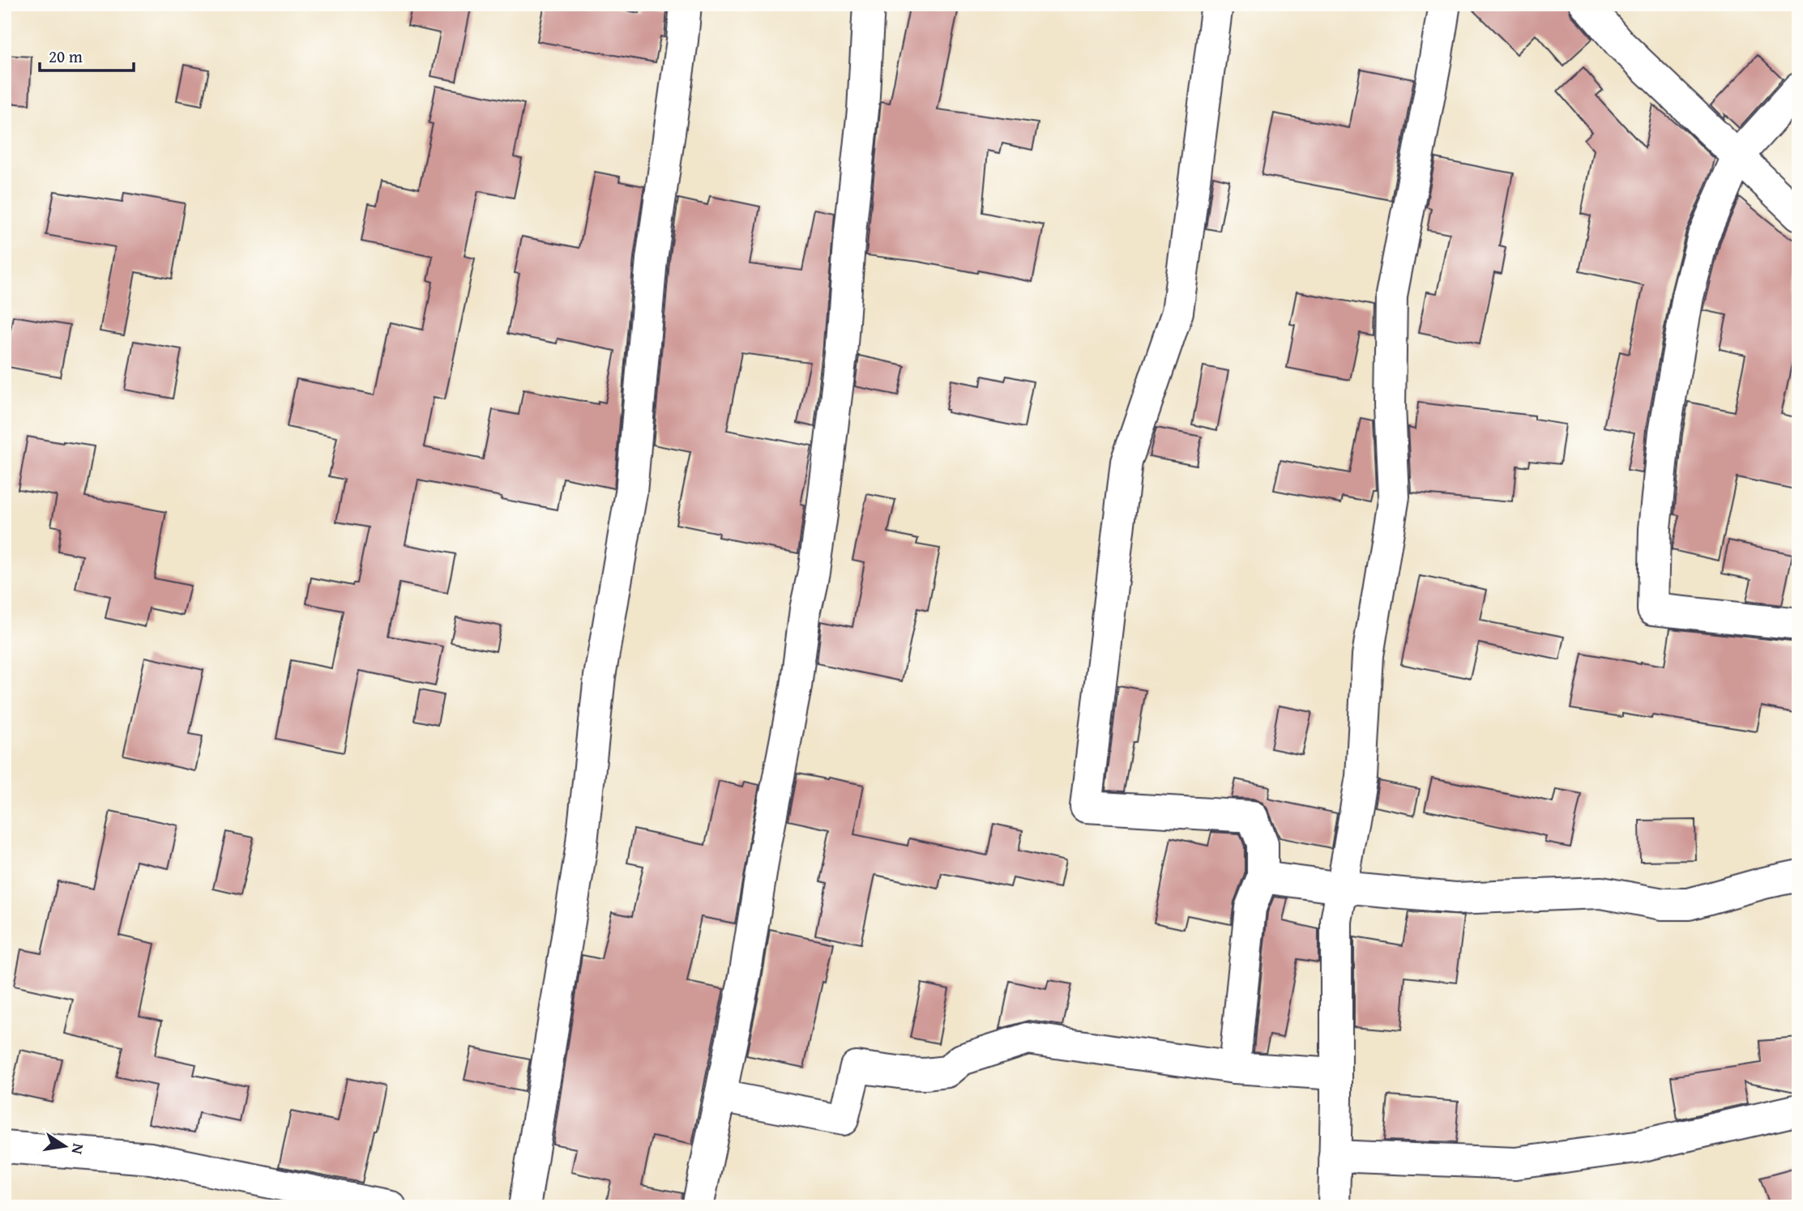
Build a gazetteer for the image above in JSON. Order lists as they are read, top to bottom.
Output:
{
  "scale_bar": "20 m",
  "north": "right"
}
